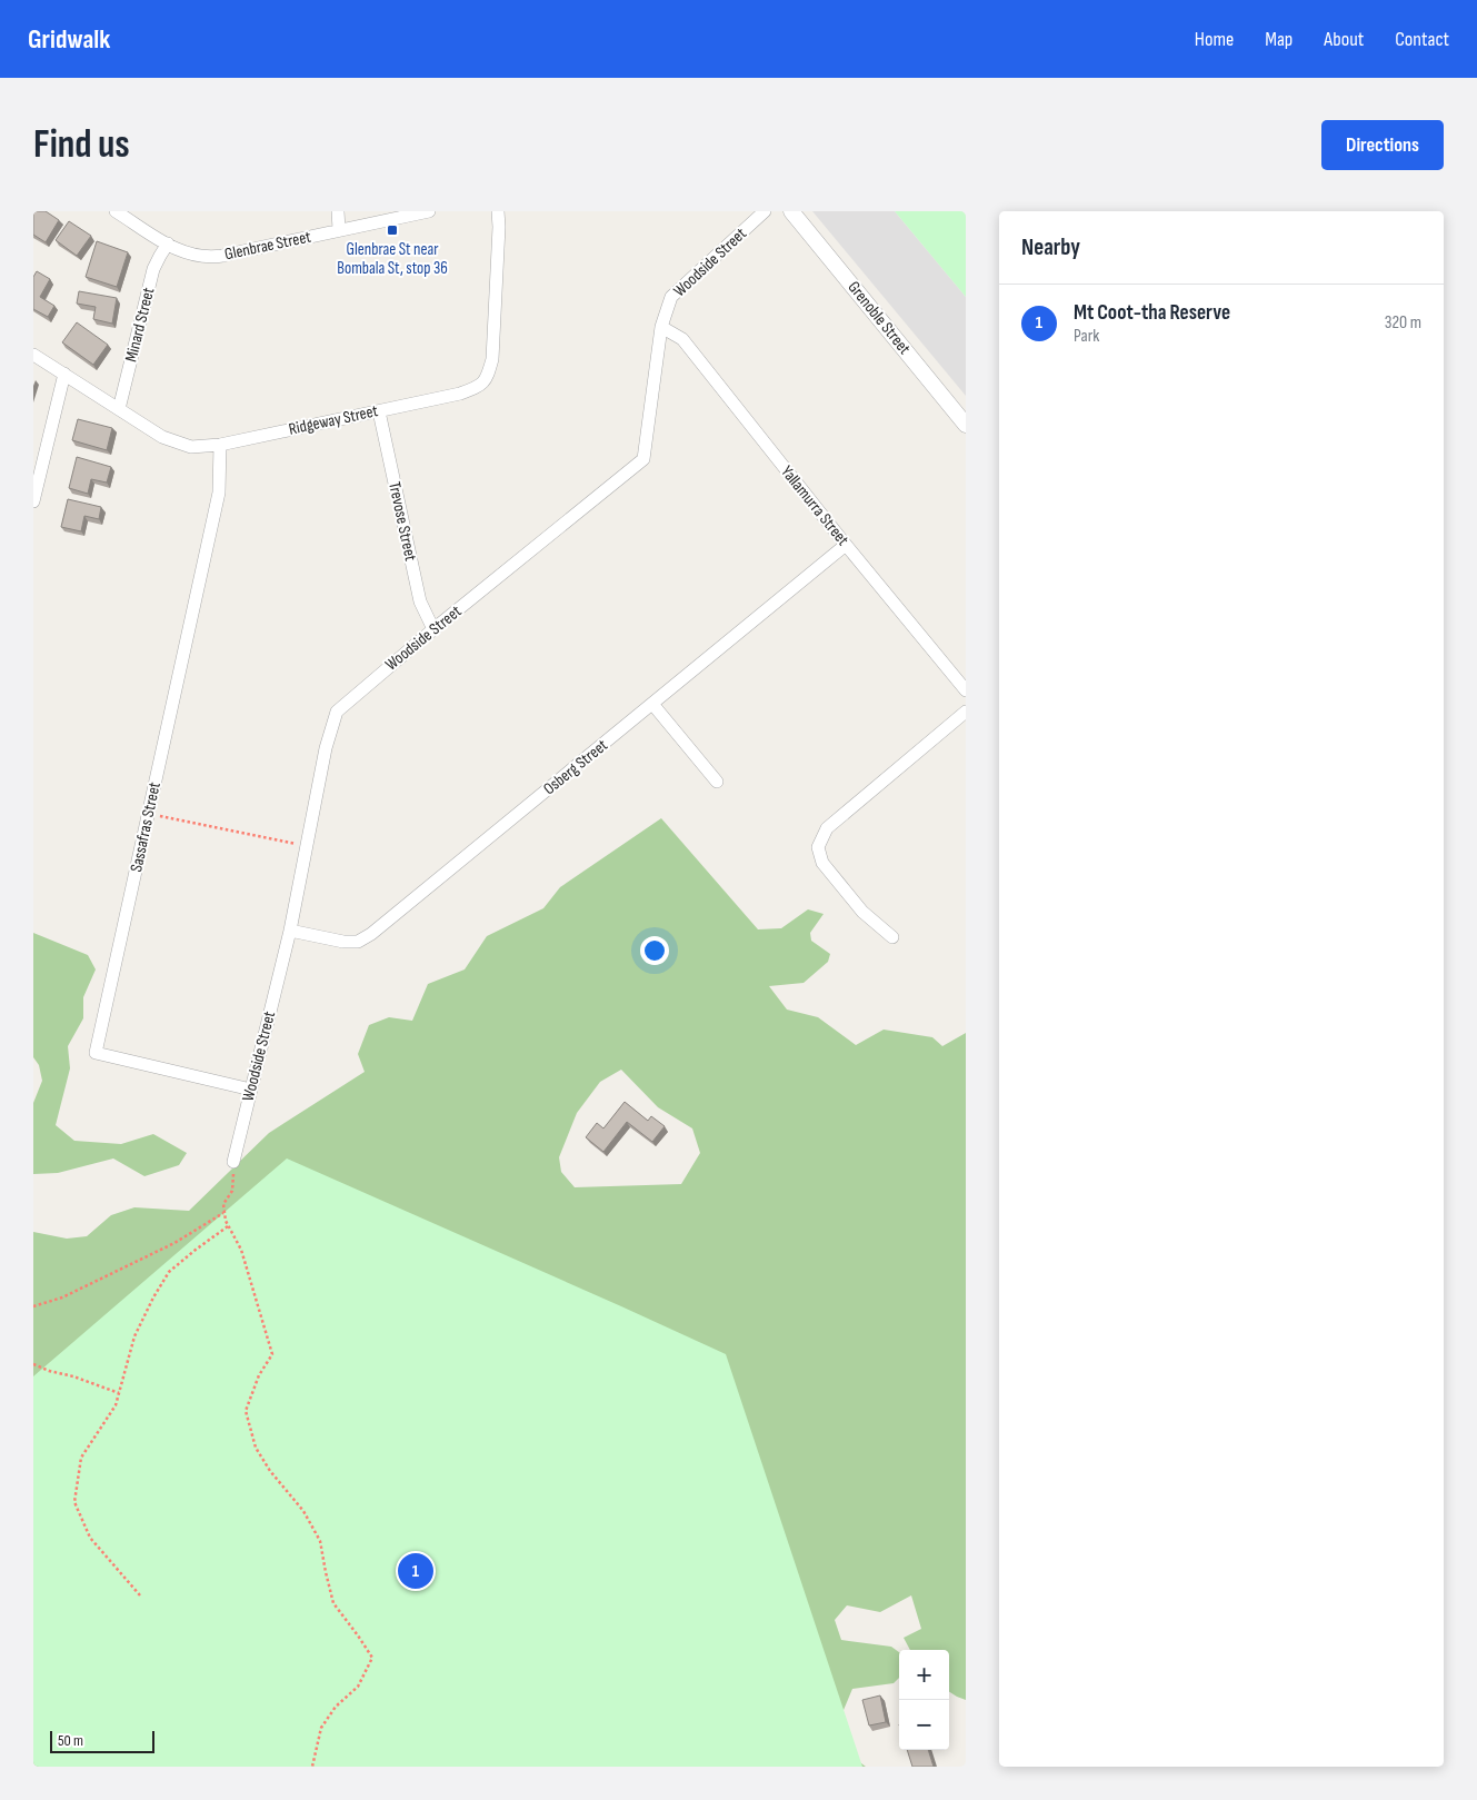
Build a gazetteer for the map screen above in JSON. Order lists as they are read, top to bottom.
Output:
{
  "streets": {
    "street": [
      "Glenbrae Street",
      "Woodside Street",
      "Grenoble Street",
      "Minard Street",
      "Ridgeway Street",
      "Yallamurra Street",
      "Trevose Street",
      "Osberg Street",
      "Sassafras Street"
    ]
  },
  "crossings": [
    ["Glenbrae Street", "Minard Street"],
    ["Woodside Street", "Yallamurra Street"],
    ["Woodside Street", "Trevose Street"],
    ["Woodside Street", "Osberg Street"],
    ["Woodside Street", "Sassafras Street"],
    ["Minard Street", "Ridgeway Street"],
    ["Ridgeway Street", "Trevose Street"],
    ["Ridgeway Street", "Sassafras Street"],
    ["Yallamurra Street", "Osberg Street"]
  ],
  "places": {
    "transit": ["Glenbrae St near Bombala St, stop 36"]
  },
  "scale_bar": "50 m",
  "page": {
    "header": "Gridwalk",
    "nav": [
      "Home",
      "Map",
      "About",
      "Contact"
    ],
    "buttons": "Directions",
    "title": "Find us",
    "heading": "Nearby",
    "list": [
      {
        "mark": "1",
        "name": "Mt Coot-tha Reserve",
        "note": "Park",
        "value": "320 m"
      }
    ],
    "pins": "1",
    "map_buttons": ["+", "−"],
    "scale": "50 m"
  }
}
